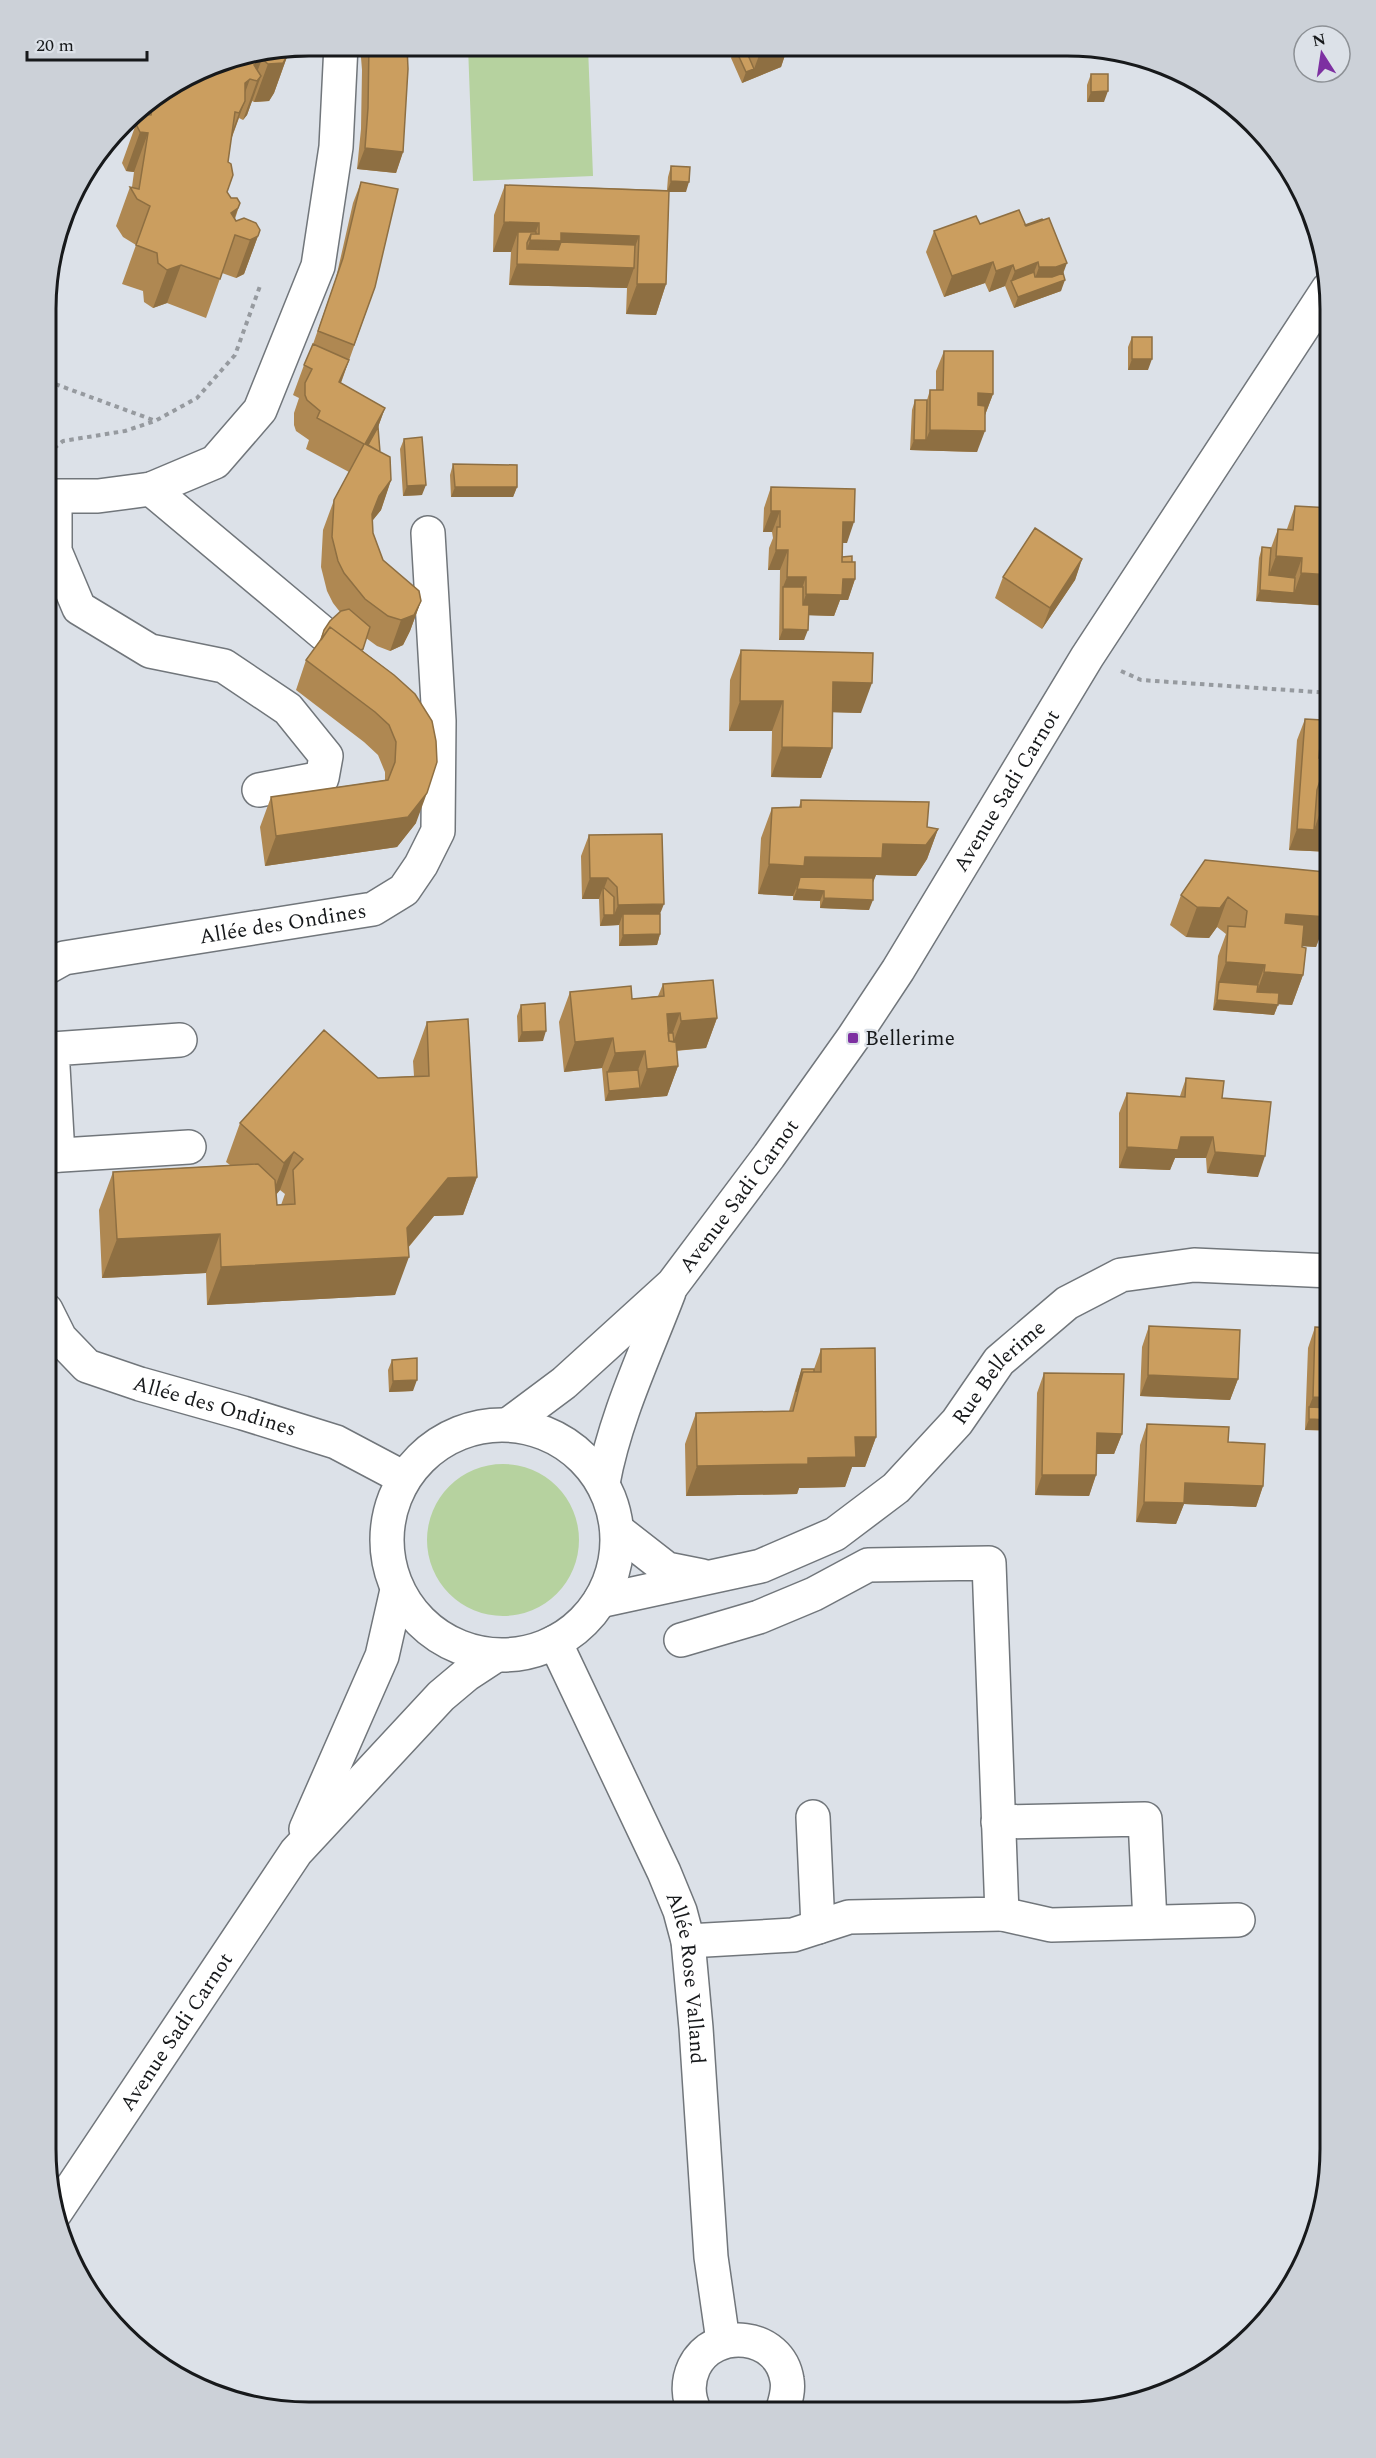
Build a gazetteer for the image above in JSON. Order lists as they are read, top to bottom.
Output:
{
  "streets": {
    "street": [
      "Avenue Sadi Carnot",
      "Allée des Ondines",
      "Rue Bellerime",
      "Allée Rose Valland"
    ]
  },
  "places": {
    "transit": ["Bellerime"]
  },
  "scale_bar": "20 m",
  "north": "top"
}
